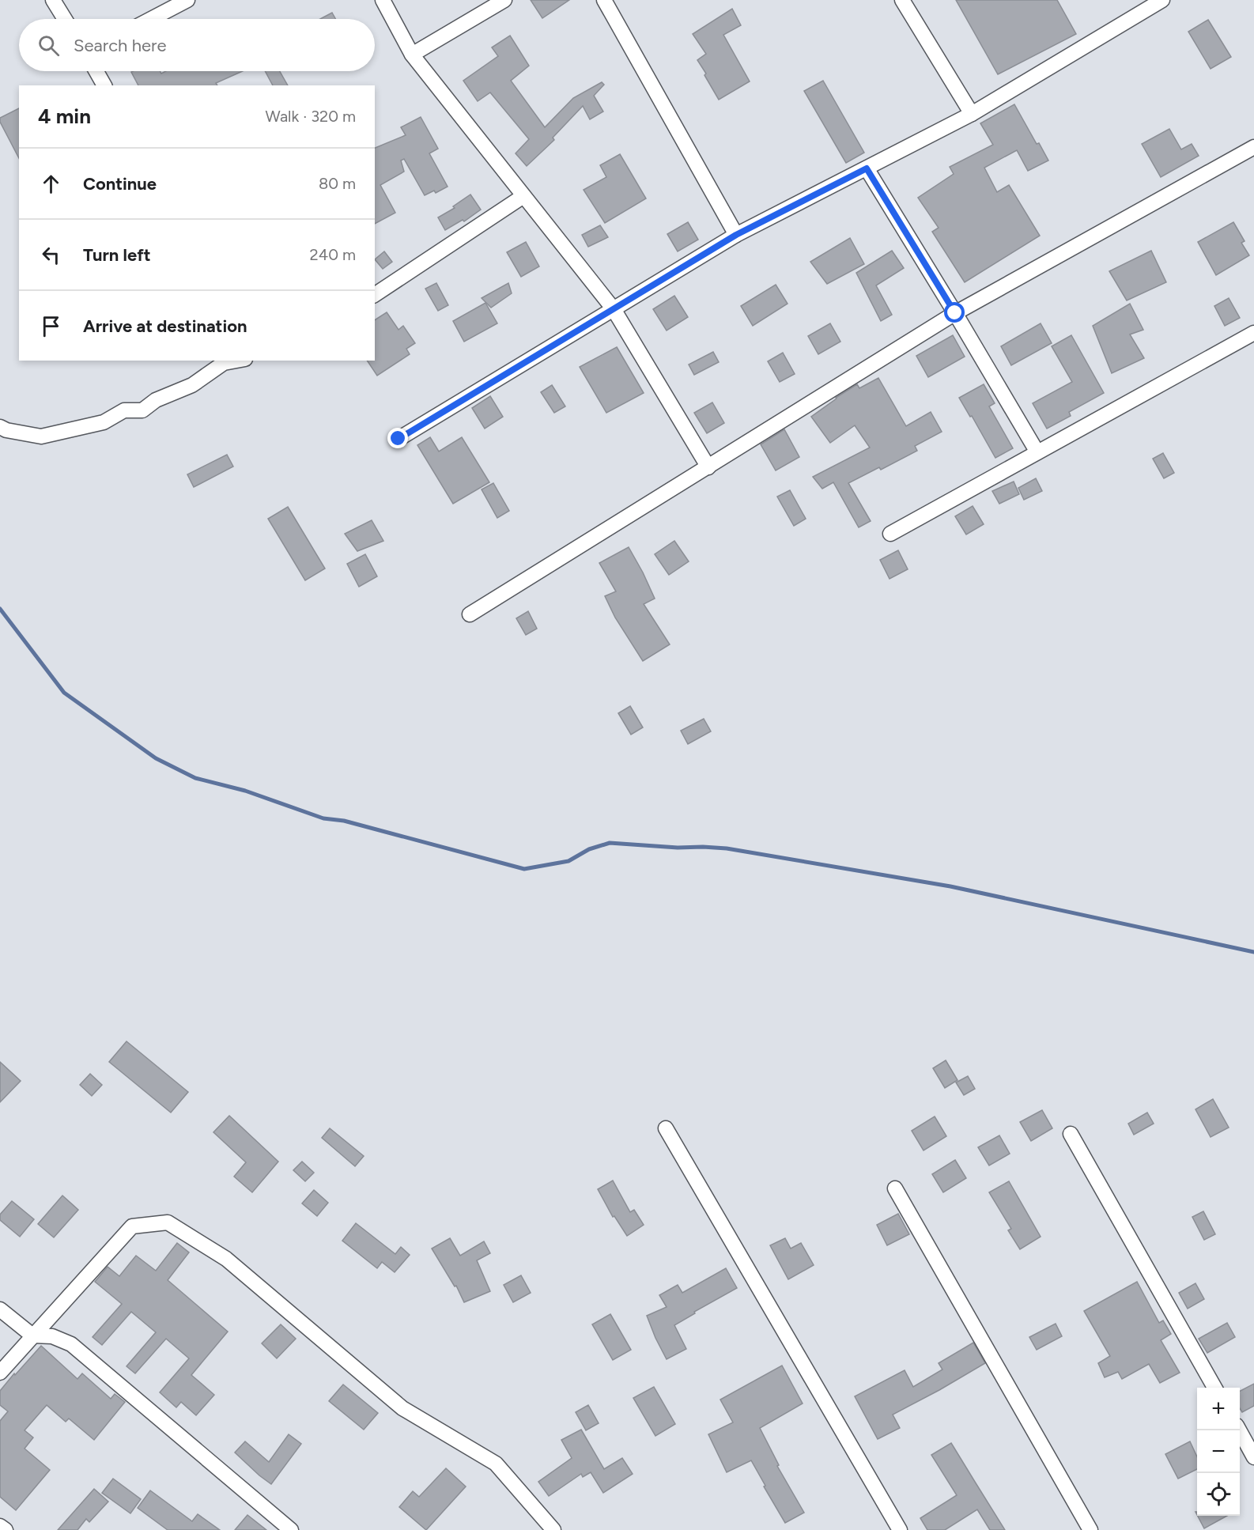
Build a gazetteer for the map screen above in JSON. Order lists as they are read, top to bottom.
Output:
{
  "page": {
    "search": "Search here",
    "heading": ["4 min", "Walk · 320 m"],
    "list": [
      ["Continue", "80 m"],
      ["Turn left", "240 m"],
      "Arrive at destination"
    ],
    "map_buttons": ["+", "−"]
  }
}
